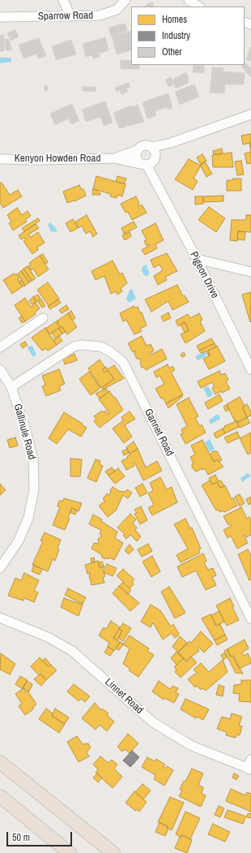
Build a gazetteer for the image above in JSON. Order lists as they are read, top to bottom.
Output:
{
  "streets": {
    "street": [
      "Sparrow Road",
      "Kenyon Howden Road",
      "Pigeon Drive",
      "Gallinule Road",
      "Gannet Road",
      "Linnet Road"
    ]
  },
  "crossings": [
    ["Kenyon Howden Road", "Pigeon Drive"],
    ["Gallinule Road", "Gannet Road"]
  ],
  "legend": ["Homes", "Industry", "Other"],
  "scale_bar": "50 m"
}
